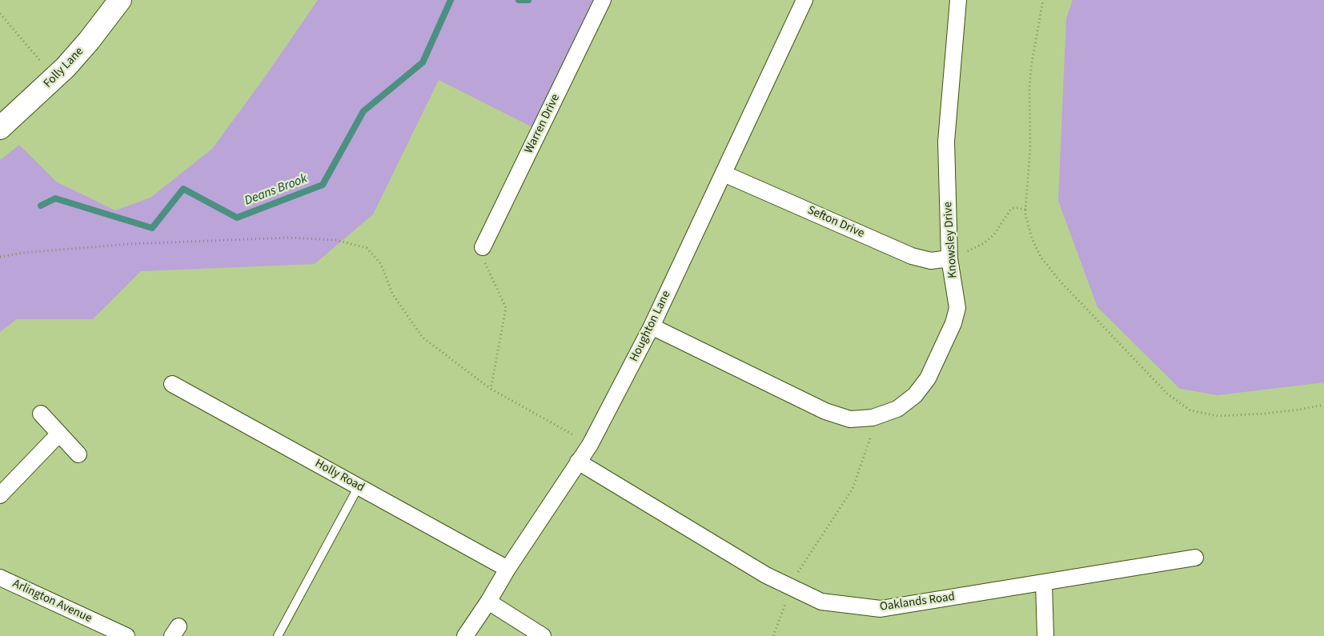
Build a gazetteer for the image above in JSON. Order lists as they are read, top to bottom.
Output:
{
  "streets": {
    "main road": ["Folly Lane"],
    "street": [
      "Warren Drive",
      "Sefton Drive",
      "Knowsley Drive",
      "Houghton Lane",
      "Holly Road",
      "Arlington Avenue",
      "Oaklands Road"
    ]
  },
  "crossings": [
    ["Sefton Drive", "Knowsley Drive"],
    ["Sefton Drive", "Houghton Lane"],
    ["Knowsley Drive", "Houghton Lane"],
    ["Houghton Lane", "Holly Road"],
    ["Houghton Lane", "Oaklands Road"]
  ],
  "water": ["Deans Brook"]
}
